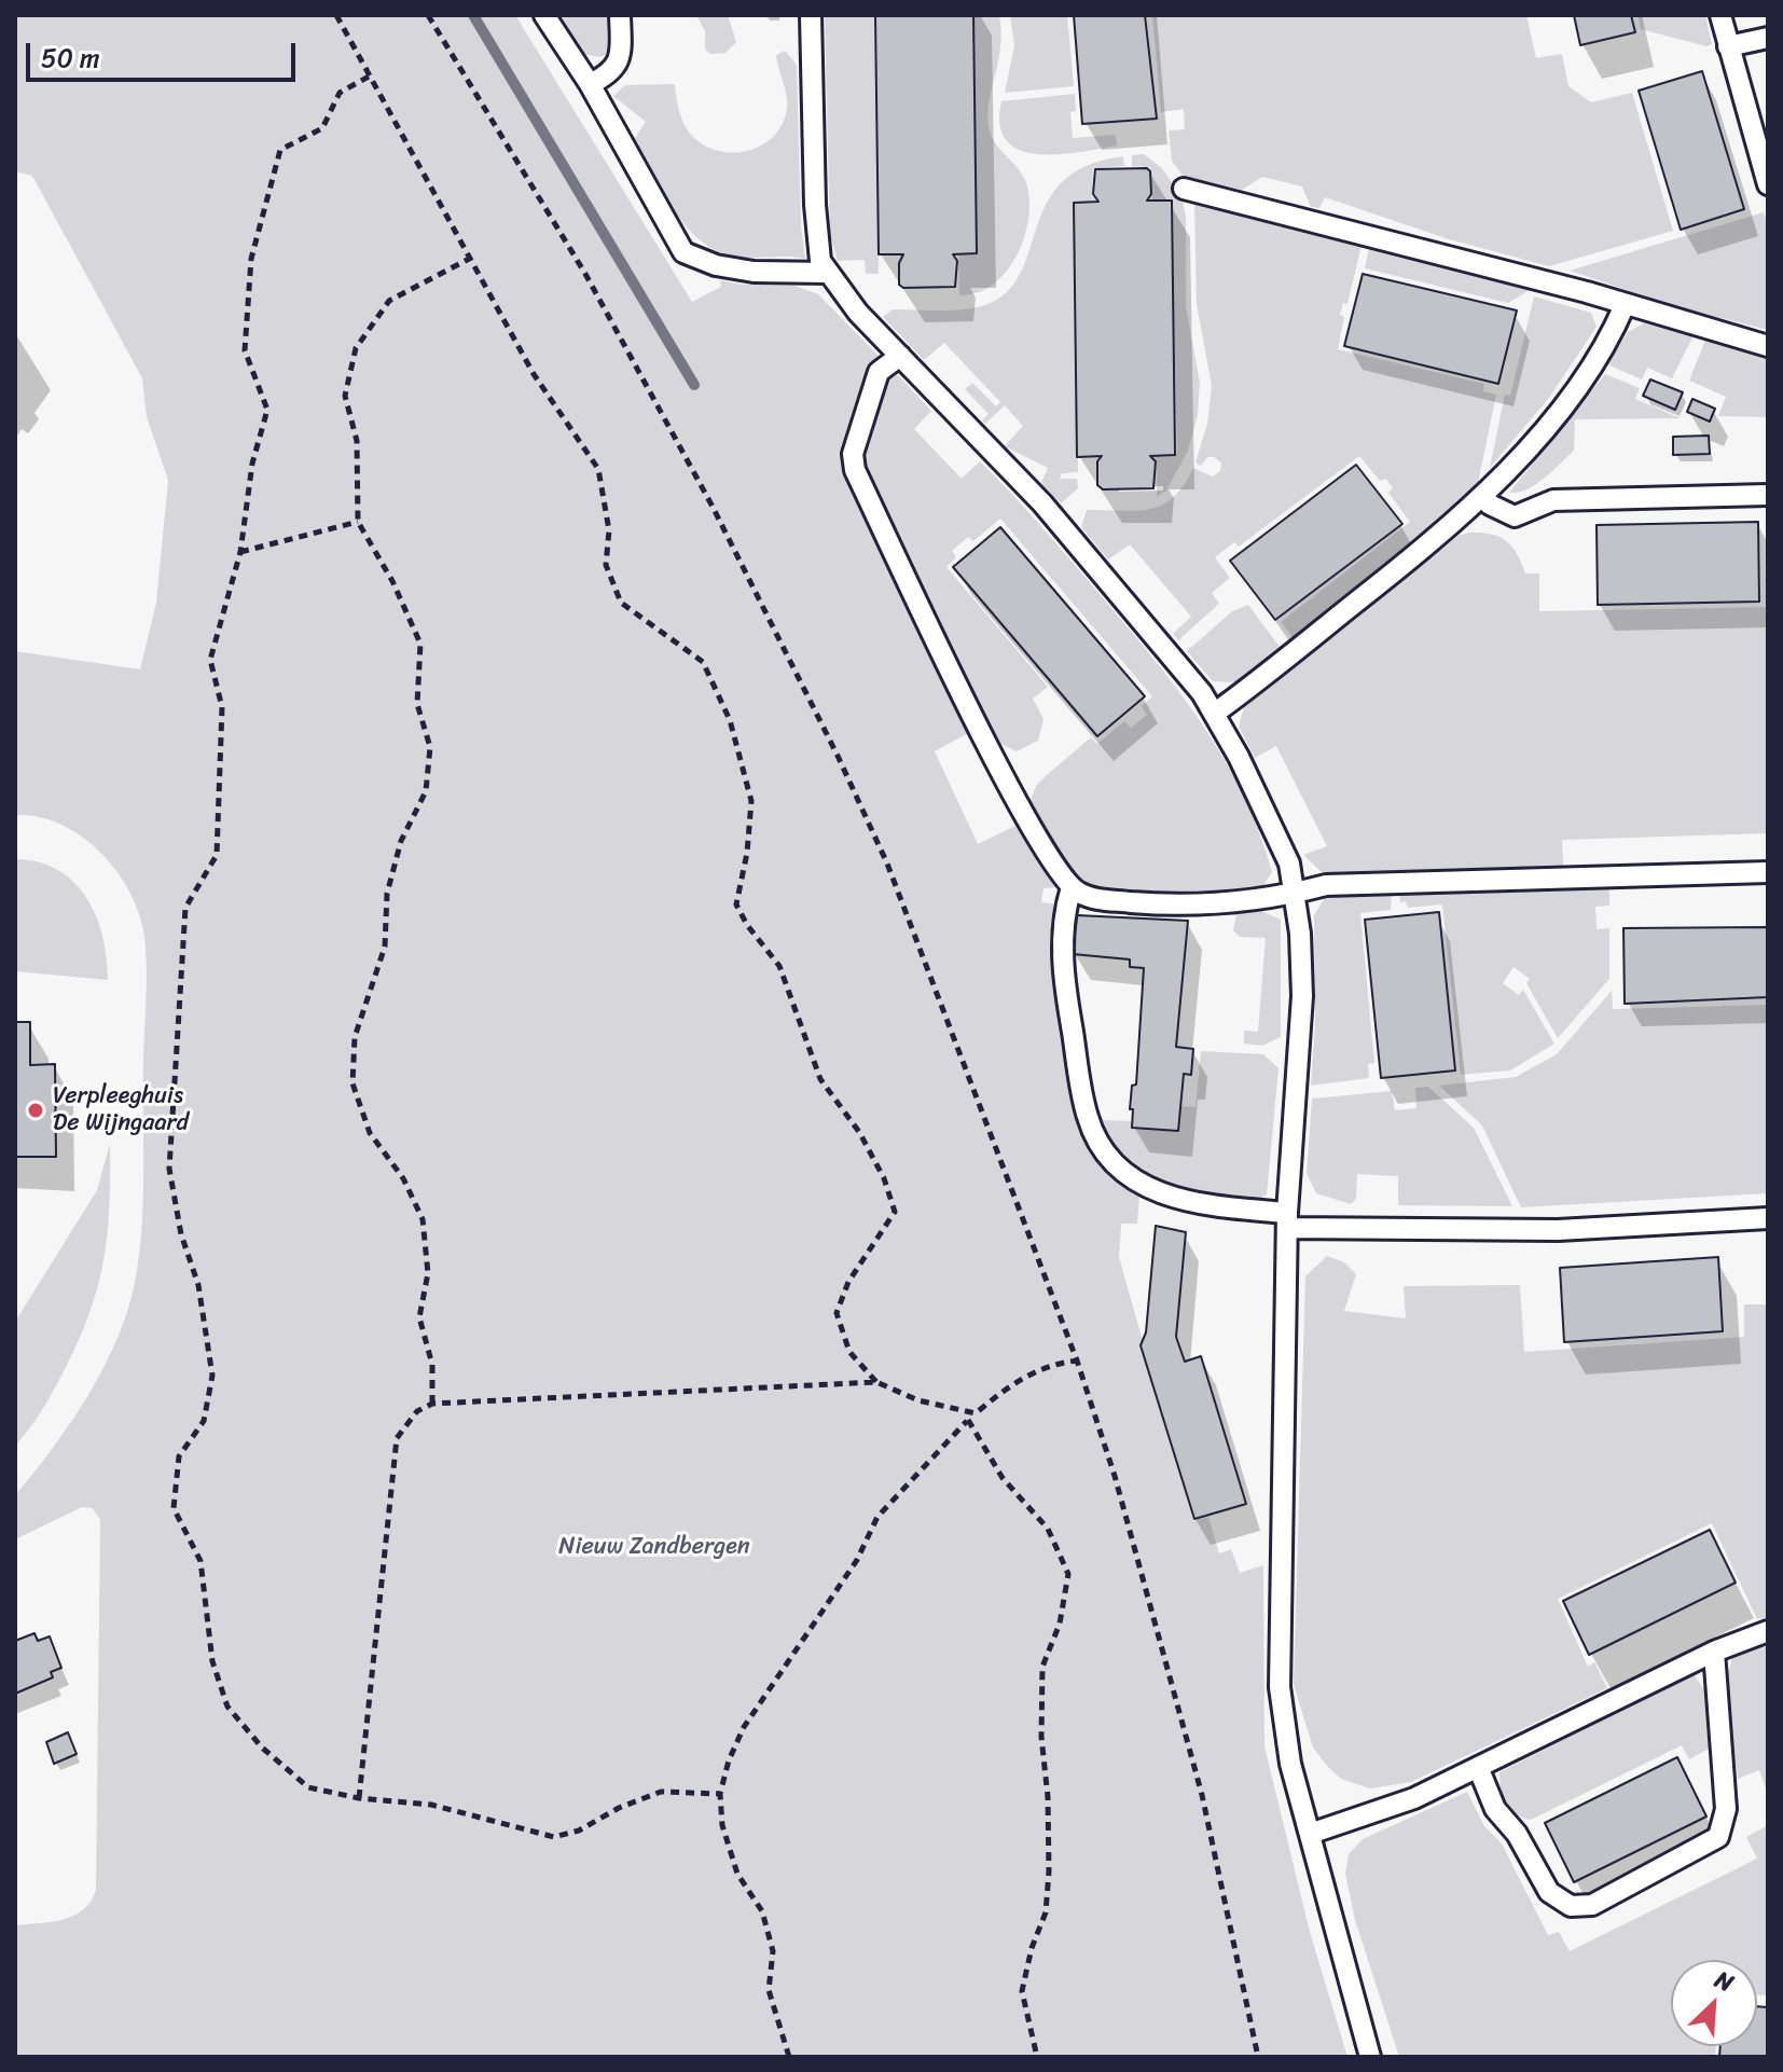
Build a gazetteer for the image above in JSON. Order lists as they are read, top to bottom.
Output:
{
  "parks": ["Nieuw Zandbergen"],
  "places": ["Verpleeghuis De Wijngaard"],
  "scale_bar": "50 m",
  "north": "top right"
}
